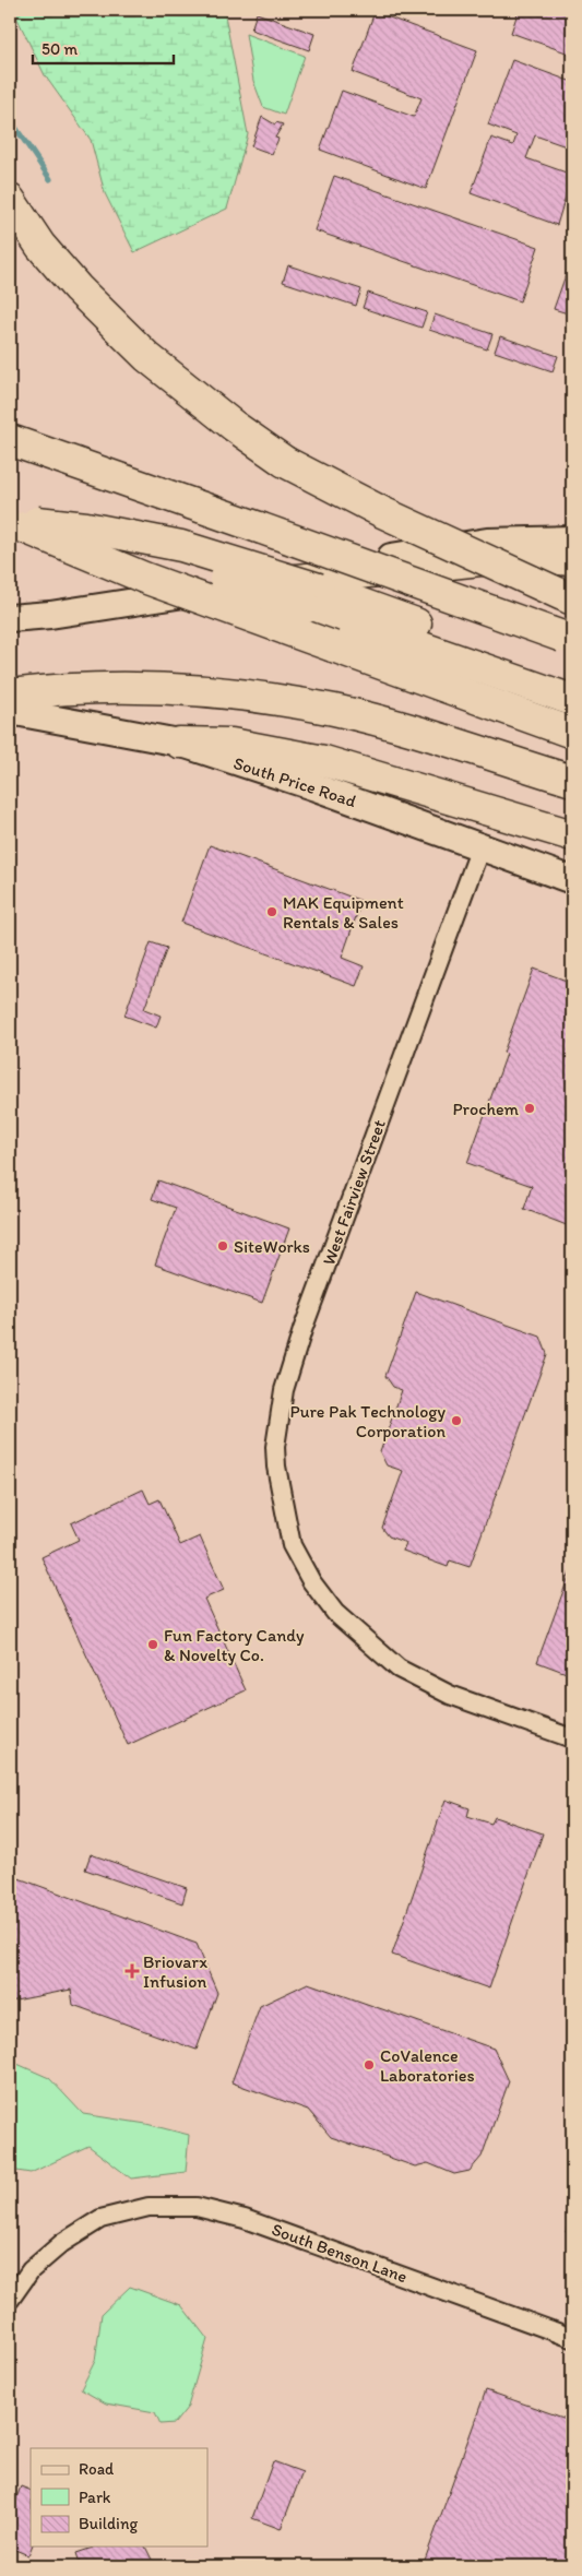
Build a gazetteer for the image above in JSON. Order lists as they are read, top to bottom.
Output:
{
  "streets": {
    "main road": ["South Price Road"],
    "street": ["West Fairview Street", "South Benson Lane"]
  },
  "crossings": [
    ["South Price Road", "West Fairview Street"]
  ],
  "places": {
    "other": [
      "MAK Equipment Rentals & Sales",
      "Prochem",
      "SiteWorks",
      "Pure Pak Technology Corporation",
      "Fun Factory Candy & Novelty Co.",
      "CoValence Laboratories"
    ],
    "health": ["Briovarx Infusion"]
  },
  "legend": ["Road", "Park", "Building"],
  "scale_bar": "50 m"
}
